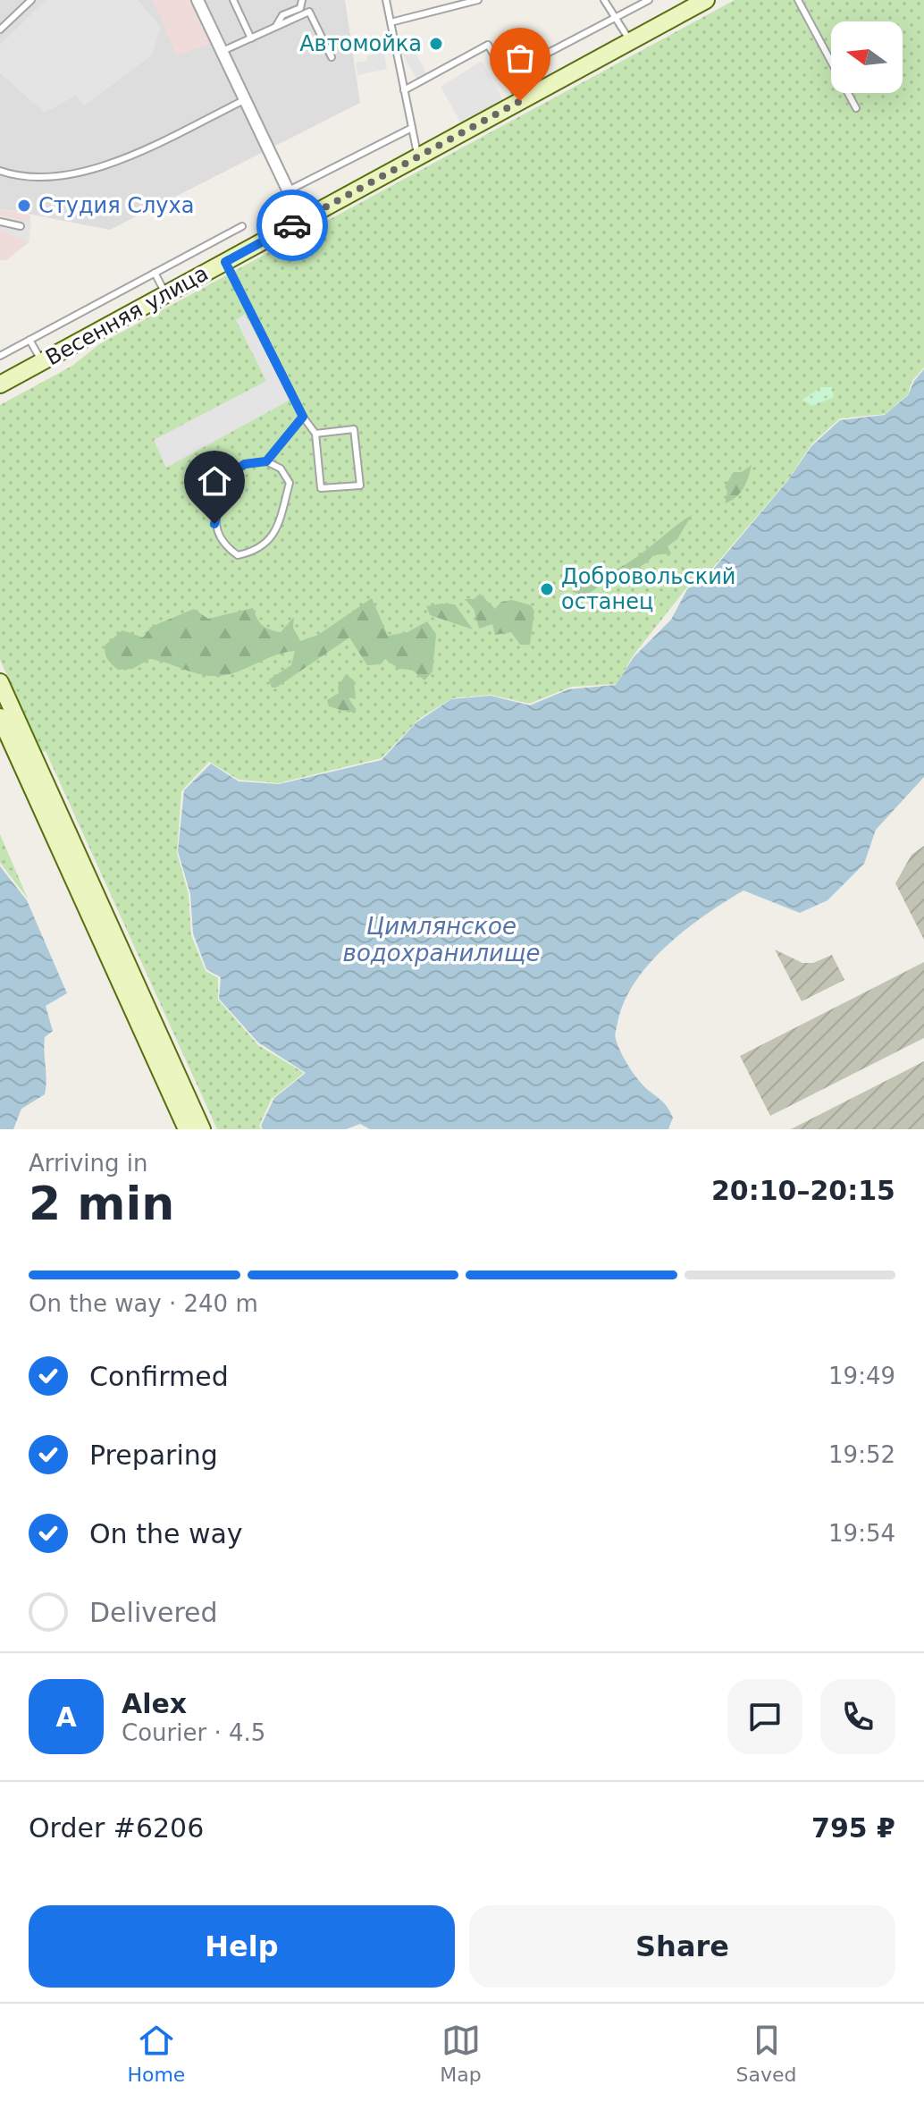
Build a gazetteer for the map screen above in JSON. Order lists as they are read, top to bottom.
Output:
{
  "streets": {
    "main road": ["Весенняя улица"]
  },
  "water": ["Цимлянское водохранилище"],
  "places": ["Автомойка", "Студия Слуха", "Добровольский останец"],
  "north": "left",
  "page": {
    "heading": ["2 min", "Arriving in", "20:10–20:15"],
    "panel": [
      "Alex",
      "Courier · 4.5",
      "Order #6206",
      "795 ₽"
    ],
    "bar": "On the way · 240 m",
    "list": [
      ["Confirmed", "19:49"],
      ["Preparing", "19:52"],
      ["On the way", "19:54"],
      "Delivered"
    ],
    "round": "A",
    "buttons": ["Help", "Share"],
    "tabs": ["Home", "Map", "Saved"]
  }
}
